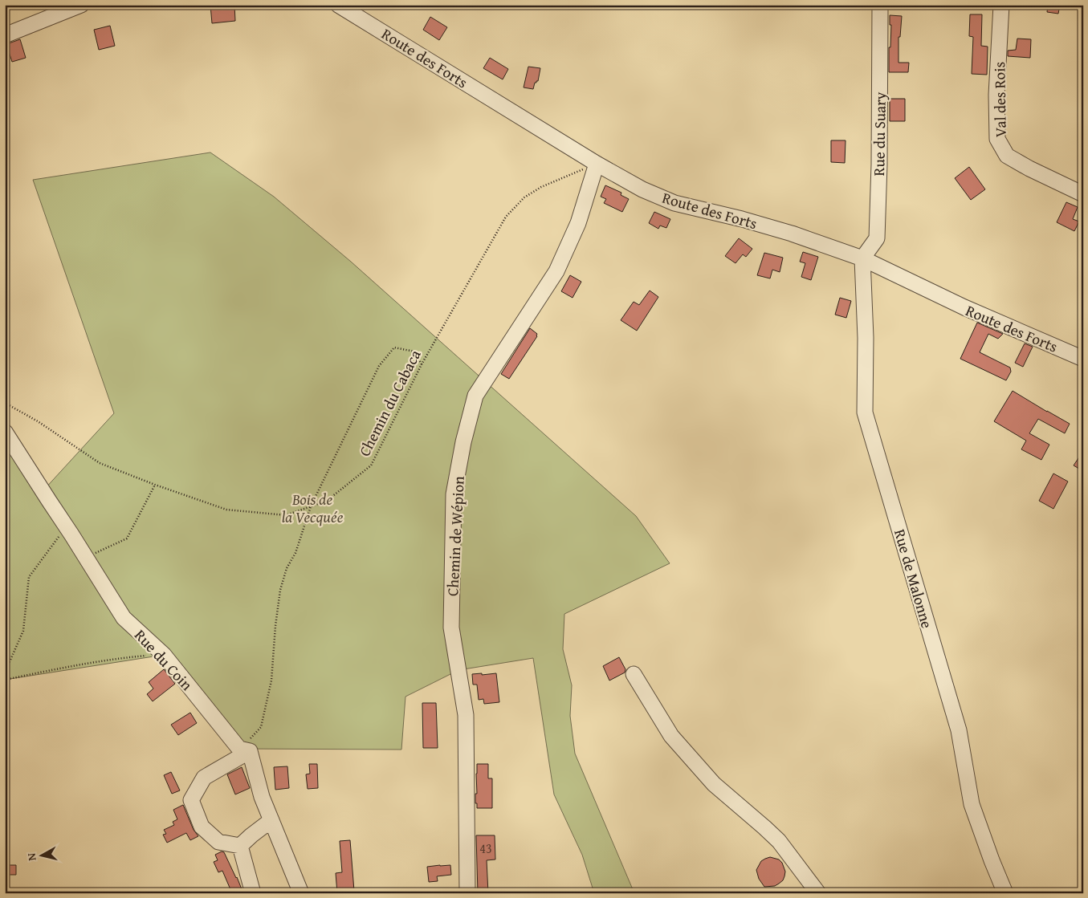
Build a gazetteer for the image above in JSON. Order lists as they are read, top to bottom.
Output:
{
  "streets": {
    "street": [
      "Route des Forts",
      "Val des Rois",
      "Rue du Suary",
      "Chemin de Wépion",
      "Rue de Malonne",
      "Rue du Coin"
    ],
    "path": ["Chemin du Cabaca"]
  },
  "crossings": [
    ["Route des Forts", "Rue du Suary"],
    ["Route des Forts", "Chemin du Cabaca"],
    ["Route des Forts", "Chemin de Wépion"],
    ["Route des Forts", "Rue de Malonne"],
    ["Rue du Suary", "Rue de Malonne"],
    ["Chemin du Cabaca", "Chemin de Wépion"]
  ],
  "parks": ["Bois de la Vecquée"],
  "house_numbers": ["43"],
  "north": "left"
}
